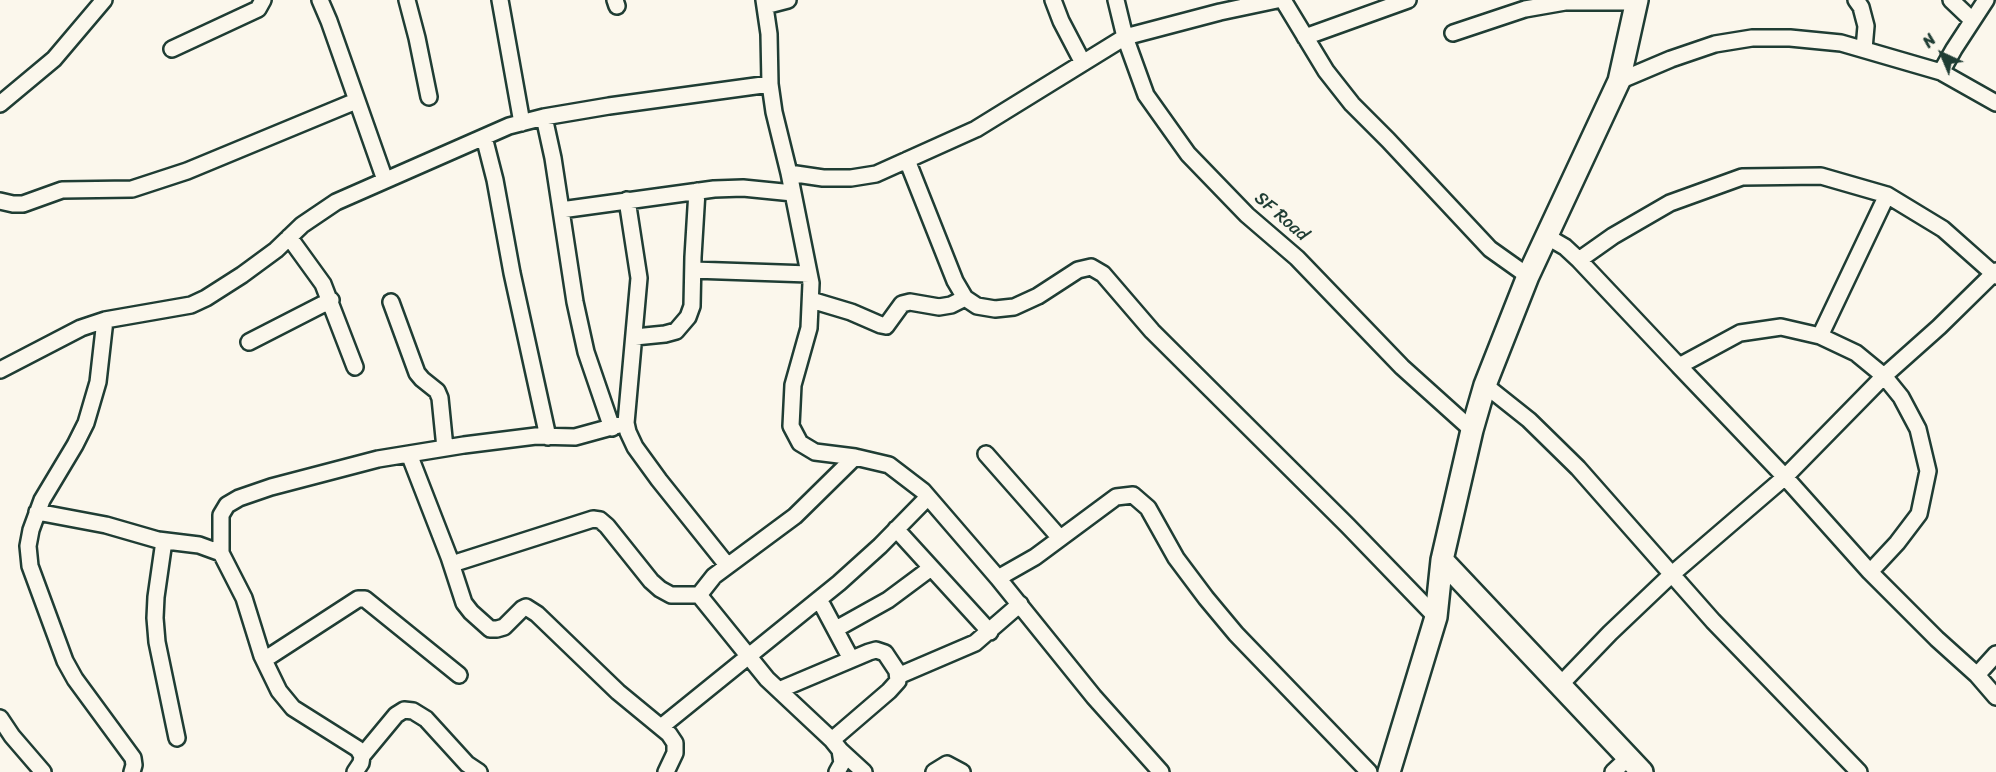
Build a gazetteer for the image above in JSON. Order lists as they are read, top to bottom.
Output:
{
  "streets": {
    "street": ["SF Road"]
  },
  "north": "top left"
}
